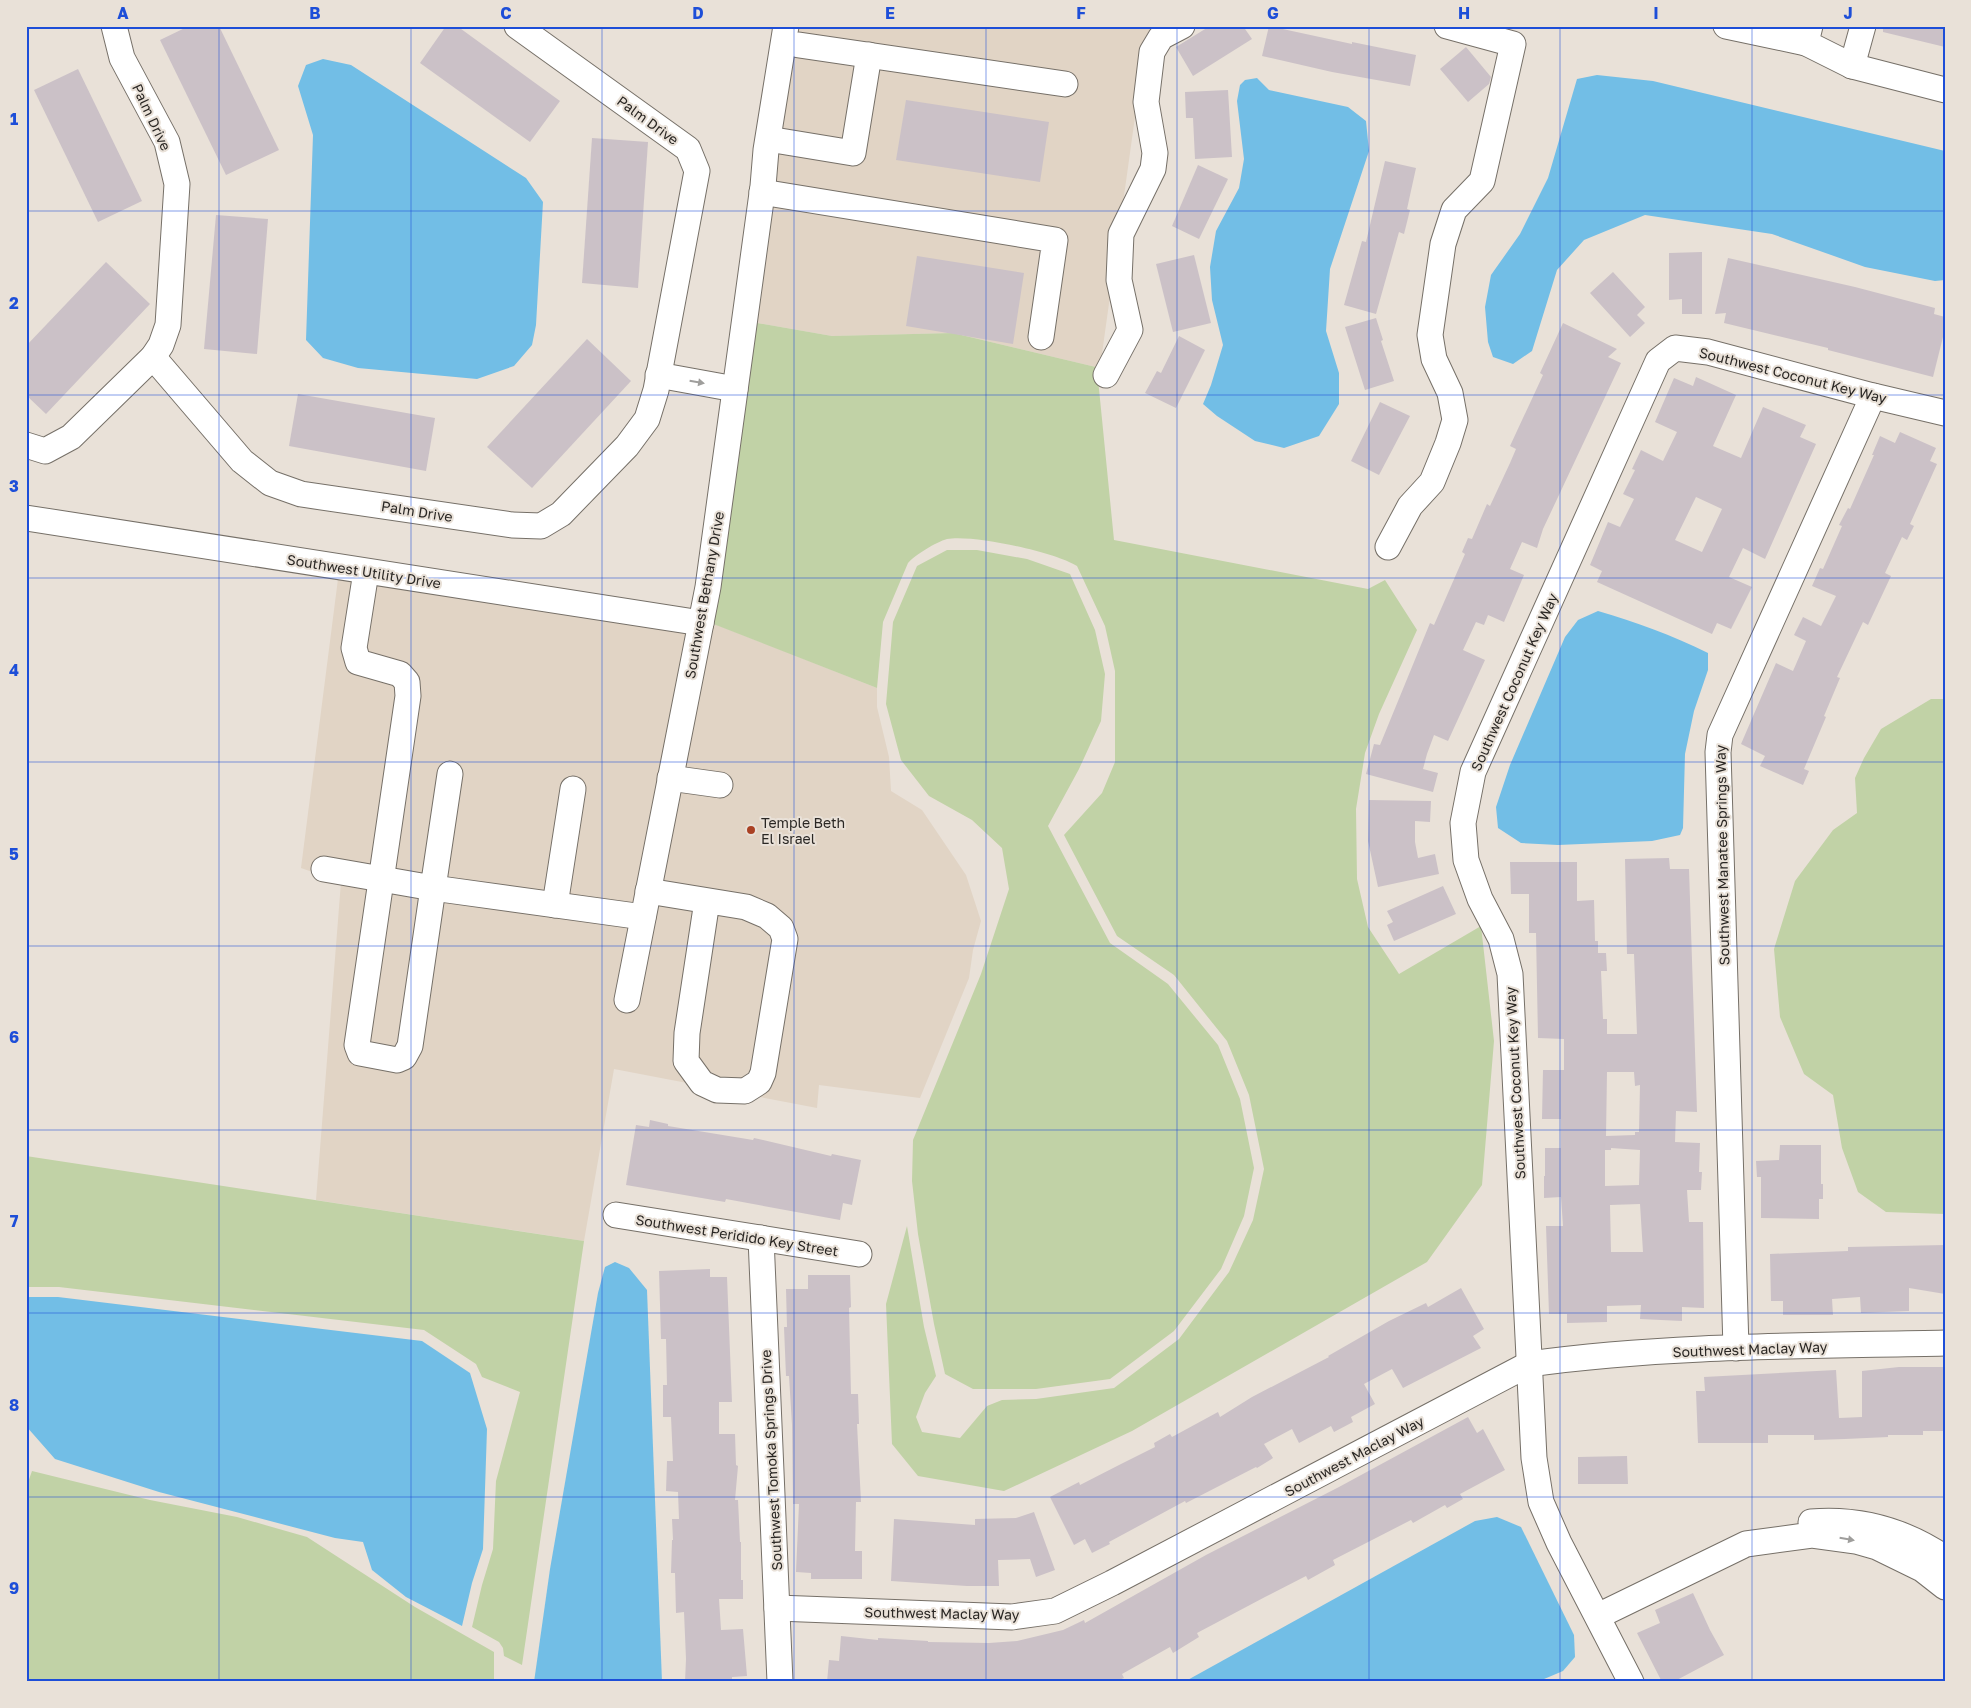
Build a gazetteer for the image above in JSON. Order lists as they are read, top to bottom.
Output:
{
  "streets": {
    "street": [
      "Palm Drive",
      "Southwest Coconut Key Way",
      "Southwest Utility Drive",
      "Southwest Bethany Drive",
      "Southwest Manatee Springs Way",
      "Southwest Peridido Key Street",
      "Southwest Maclay Way",
      "Southwest Tomoka Springs Drive"
    ]
  },
  "crossings": [
    ["Southwest Coconut Key Way", "Southwest Manatee Springs Way"],
    ["Southwest Coconut Key Way", "Southwest Maclay Way"],
    ["Southwest Utility Drive", "Southwest Bethany Drive"],
    ["Southwest Manatee Springs Way", "Southwest Maclay Way"],
    ["Southwest Peridido Key Street", "Southwest Tomoka Springs Drive"],
    ["Southwest Maclay Way", "Southwest Tomoka Springs Drive"]
  ],
  "places": ["Temple Beth El Israel"],
  "grid": {
    "columns": [
      "A",
      "B",
      "C",
      "D",
      "E",
      "F",
      "G",
      "H",
      "I",
      "J"
    ],
    "rows": [
      "1",
      "2",
      "3",
      "4",
      "5",
      "6",
      "7",
      "8",
      "9"
    ]
  }
}
